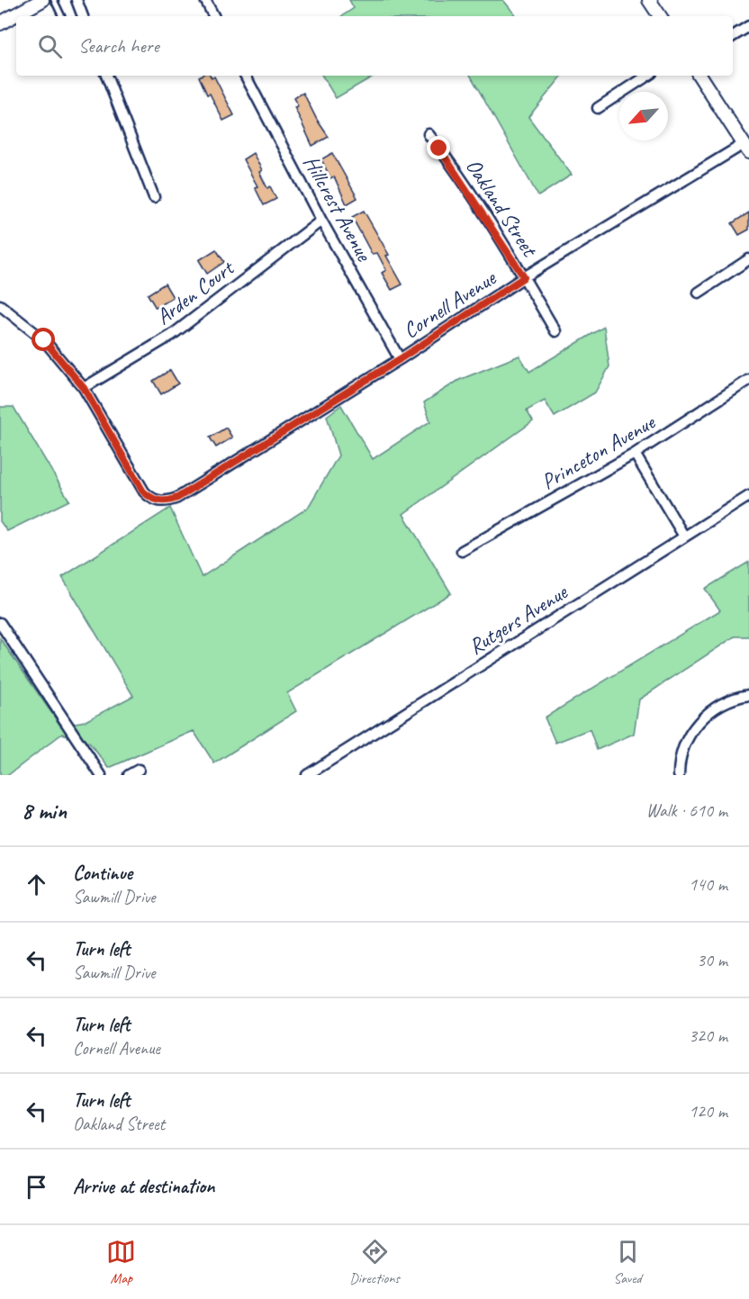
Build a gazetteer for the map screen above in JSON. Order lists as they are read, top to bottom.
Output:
{
  "streets": {
    "street": [
      "Oakland Street",
      "Hillcrest Avenue",
      "Arden Court",
      "Cornell Avenue",
      "Princeton Avenue",
      "Rutgers Avenue"
    ]
  },
  "crossings": [
    ["Oakland Street", "Cornell Avenue"],
    ["Hillcrest Avenue", "Arden Court"],
    ["Hillcrest Avenue", "Cornell Avenue"],
    ["Arden Court", "Cornell Avenue"]
  ],
  "north": "bottom left",
  "page": {
    "search": "Search here",
    "heading": ["8 min", "Walk · 610 m"],
    "list": [
      ["Continue", "Sawmill Drive", "140 m"],
      ["Turn left", "Sawmill Drive", "30 m"],
      ["Turn left", "Cornell Avenue", "320 m"],
      ["Turn left", "Oakland Street", "120 m"],
      "Arrive at destination"
    ],
    "nav": ["Map", "Directions", "Saved"]
  }
}
